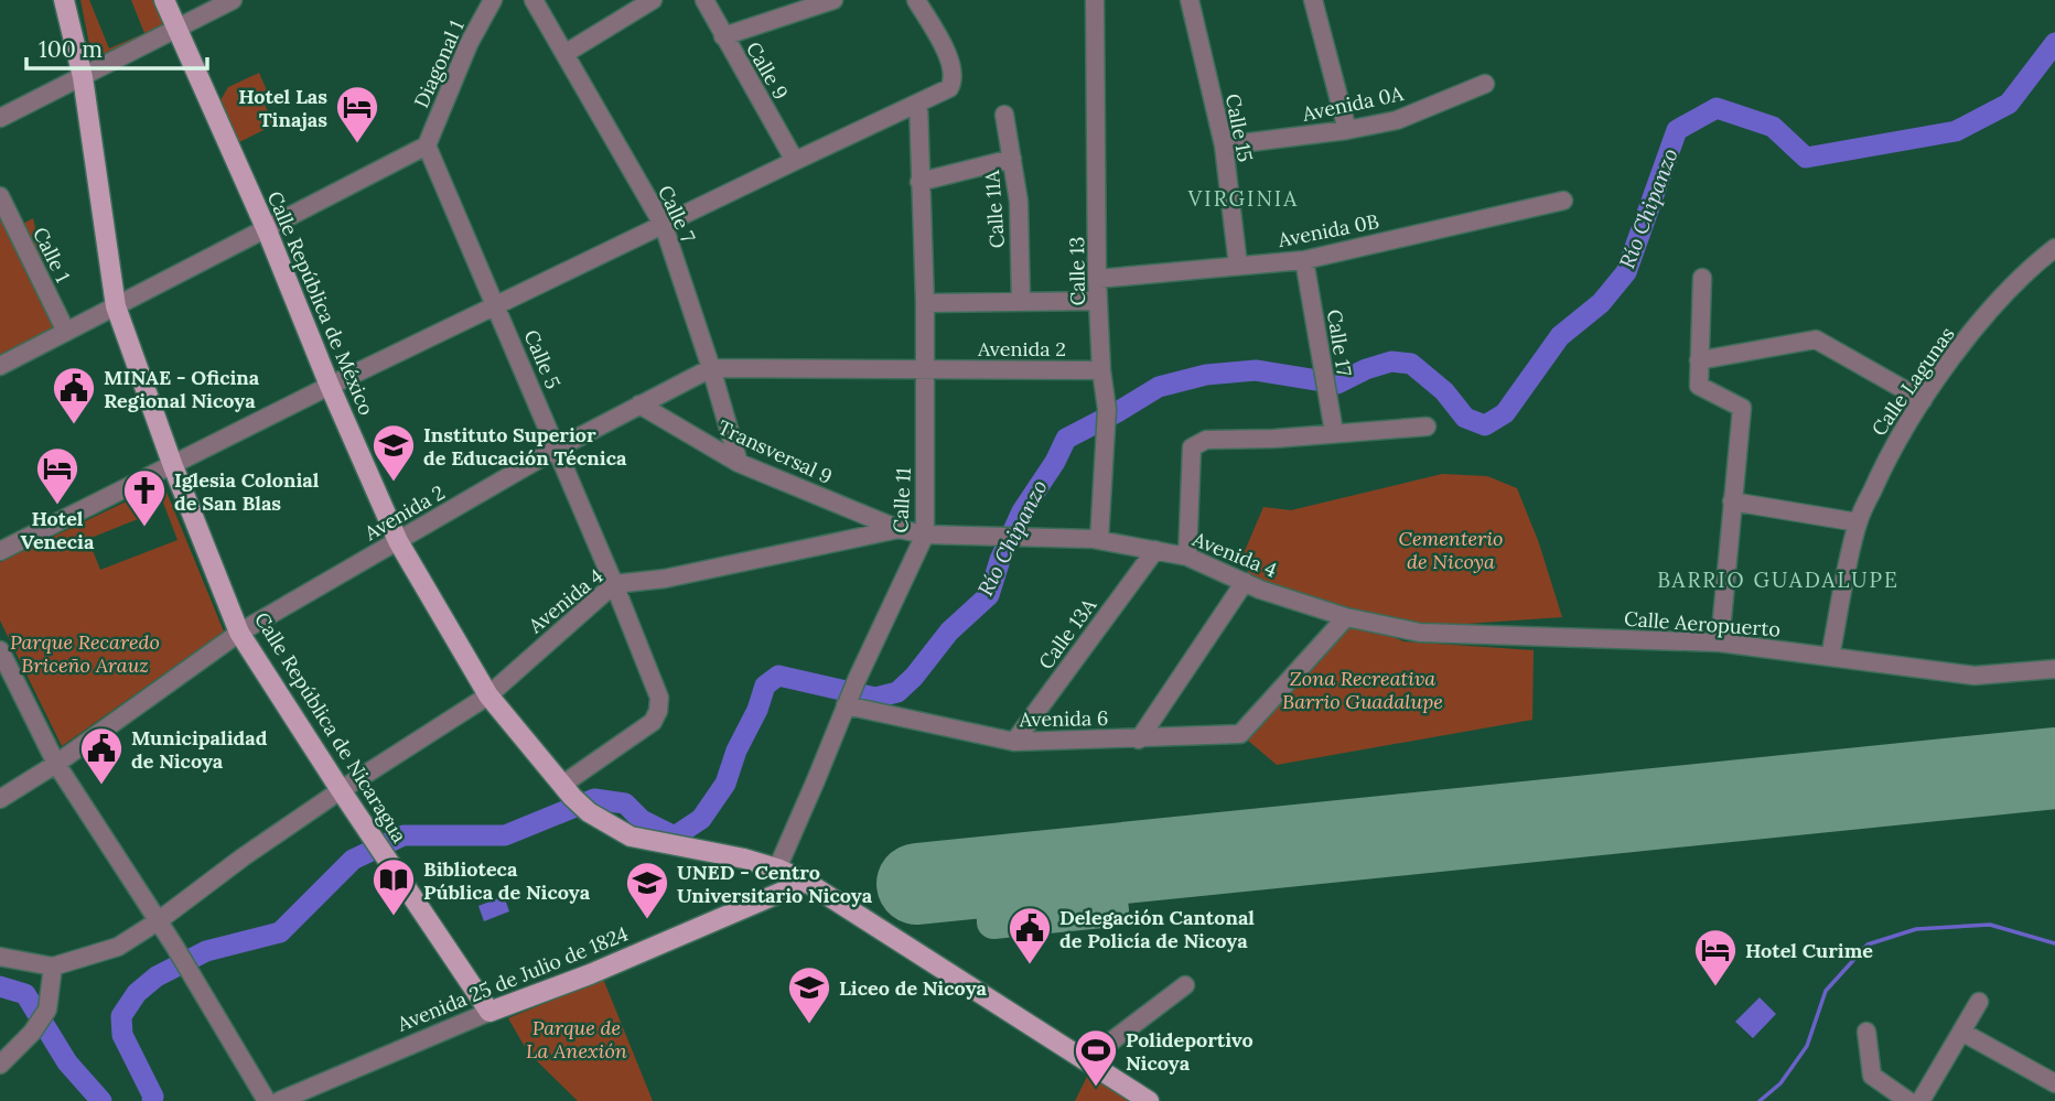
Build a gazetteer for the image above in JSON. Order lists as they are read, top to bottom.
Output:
{
  "streets": {
    "main road": ["Calle República de México", "Calle República de Nicaragua", "Avenida 25 de Julio de 1824"],
    "street": [
      "Diagonal 1",
      "Calle 9",
      "Avenida 0A",
      "Calle 15",
      "Calle 11A",
      "Calle 7",
      "Avenida 0B",
      "Calle 1",
      "Calle 13",
      "Calle 17",
      "Avenida 2",
      "Calle 5",
      "Calle Lagunas",
      "Transversal 9",
      "Calle 11",
      "Avenida 4",
      "Calle Aeropuerto",
      "Calle 13A",
      "Avenida 6"
    ]
  },
  "crossings": [
    ["Diagonal 1", "Calle 5"],
    ["Avenida 0A", "Calle 15"],
    ["Calle 15", "Avenida 0B"],
    ["Calle 7", "Avenida 2"],
    ["Calle 7", "Transversal 9"],
    ["Avenida 0B", "Calle 13"],
    ["Avenida 0B", "Calle 17"],
    ["Calle 13", "Avenida 2"],
    ["Calle 13", "Avenida 4"],
    ["Calle República de México", "Avenida 2"],
    ["Calle República de México", "Calle 5"],
    ["Calle República de México", "Calle 11"],
    ["Calle República de México", "Avenida 4"],
    ["Calle República de México", "Avenida 25 de Julio de 1824"],
    ["Avenida 2", "Calle 5"],
    ["Avenida 2", "Transversal 9"],
    ["Avenida 2", "Calle 11"],
    ["Avenida 2", "Calle República de Nicaragua"],
    ["Calle 5", "Avenida 4"],
    ["Calle Lagunas", "Calle Aeropuerto"],
    ["Transversal 9", "Avenida 4"],
    ["Calle 11", "Avenida 4"],
    ["Calle 11", "Avenida 6"],
    ["Avenida 4", "Calle Aeropuerto"],
    ["Avenida 4", "Calle 13A"],
    ["Avenida 4", "Avenida 6"],
    ["Avenida 4", "Calle República de Nicaragua"],
    ["Calle Aeropuerto", "Avenida 6"],
    ["Calle 13A", "Avenida 6"],
    ["Calle República de Nicaragua", "Avenida 25 de Julio de 1824"]
  ],
  "districts": ["VIRGINIA", "BARRIO GUADALUPE"],
  "water": ["Río Chipanzo"],
  "parks": [
    "Cementerio de Nicoya",
    "Parque Recaredo Briceño Arauz",
    "Zona Recreativa Barrio Guadalupe",
    "Parque de La Anexión"
  ],
  "places": {
    "hotel": ["Hotel Las Tinajas", "Hotel Venecia", "Hotel Curime"],
    "public building": ["MINAE - Oficina Regional Nicoya", "Municipalidad de Nicoya", "Delegación Cantonal de Policía de Nicoya"],
    "school or university": ["Instituto Superior de Educación Técnica", "UNED - Centro Universitario Nicoya", "Liceo de Nicoya"],
    "church": ["Iglesia Colonial de San Blas"],
    "library": ["Biblioteca Pública de Nicoya"],
    "sports": ["Polideportivo Nicoya"]
  },
  "scale_bar": "100 m"
}
